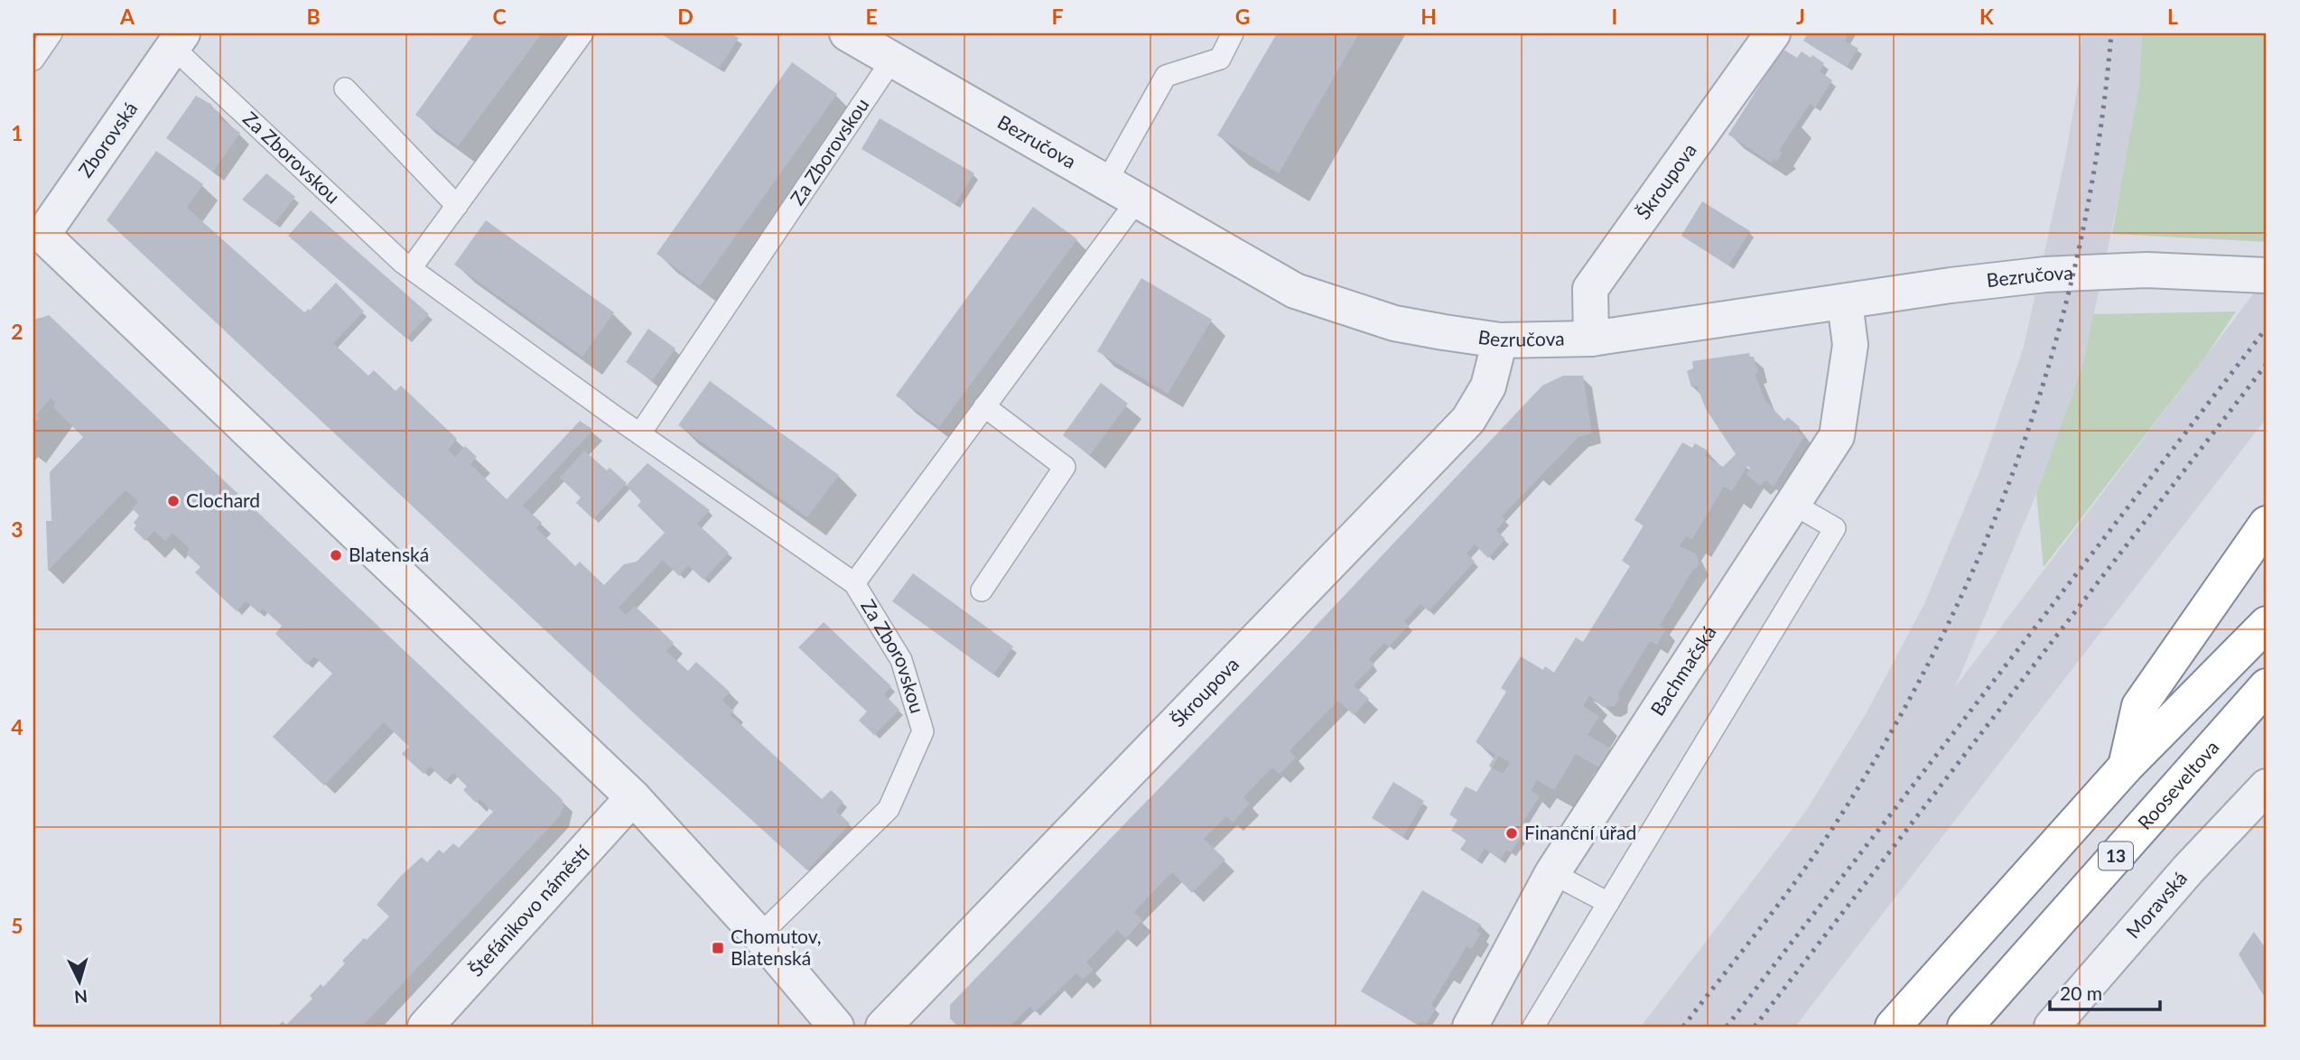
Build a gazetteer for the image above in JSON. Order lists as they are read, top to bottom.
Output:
{
  "streets": {
    "highway": ["Rooseveltova", "13"],
    "street": [
      "Zborovská",
      "Bezručova",
      "Škroupova",
      "Bachmačská",
      "Moravská",
      "Štefánikovo náměstí"
    ],
    "lane": ["Za Zborovskou"]
  },
  "crossings": [
    ["Zborovská", "Za Zborovskou"],
    ["Bezručova", "Za Zborovskou"],
    ["Bezručova", "Škroupova"],
    ["Bezručova", "Bachmačská"]
  ],
  "places": {
    "other": ["Clochard", "Blatenská", "Finanční úřad"],
    "transit": ["Chomutov, Blatenská"]
  },
  "scale_bar": "20 m",
  "north": "bottom",
  "grid": {
    "columns": [
      "A",
      "B",
      "C",
      "D",
      "E",
      "F",
      "G",
      "H",
      "I",
      "J",
      "K",
      "L"
    ],
    "rows": [
      "1",
      "2",
      "3",
      "4",
      "5"
    ]
  }
}
